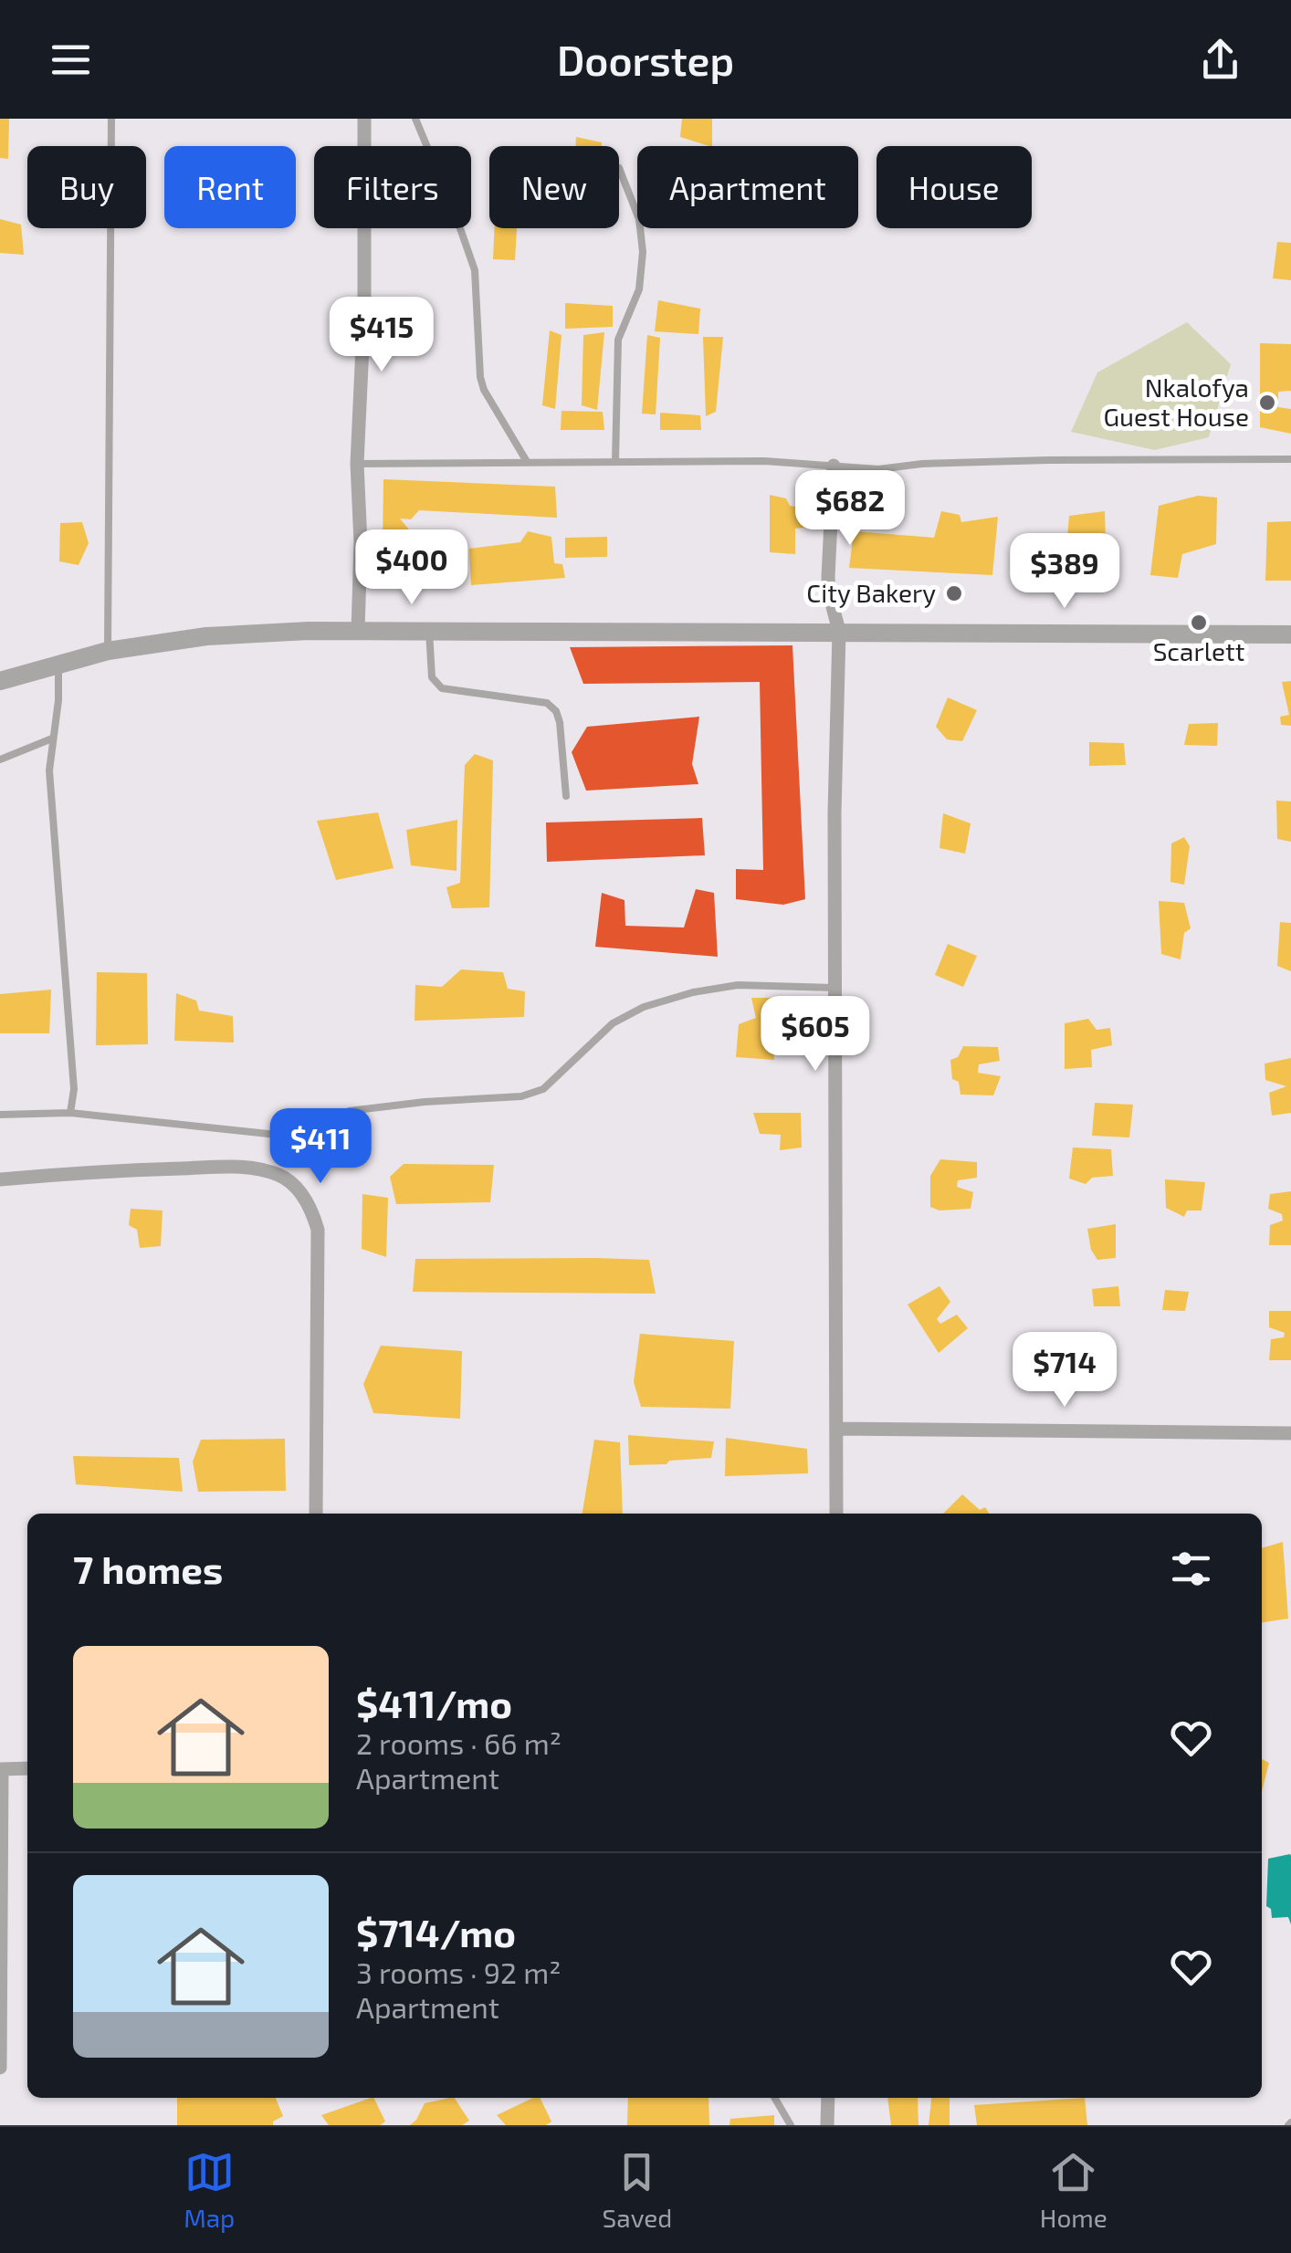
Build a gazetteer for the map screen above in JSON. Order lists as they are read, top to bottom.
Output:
{
  "places": ["Nkalofya Guest House", "City Bakery", "Scarlett"],
  "page": {
    "header": "Doorstep",
    "chip": [
      "Buy",
      "Rent",
      "Filters",
      "New",
      "Apartment",
      "House"
    ],
    "price": [
      "$415",
      "$682",
      "$400",
      "$389",
      "$605",
      "$411",
      "$714"
    ],
    "heading": "7 homes",
    "list": [
      {
        "name": "$411/mo",
        "note": "2 rooms · 66 m² · Apartment"
      },
      {
        "name": "$714/mo",
        "note": "3 rooms · 92 m² · Apartment"
      }
    ],
    "tabs": ["Map", "Saved", "Home"]
  }
}
